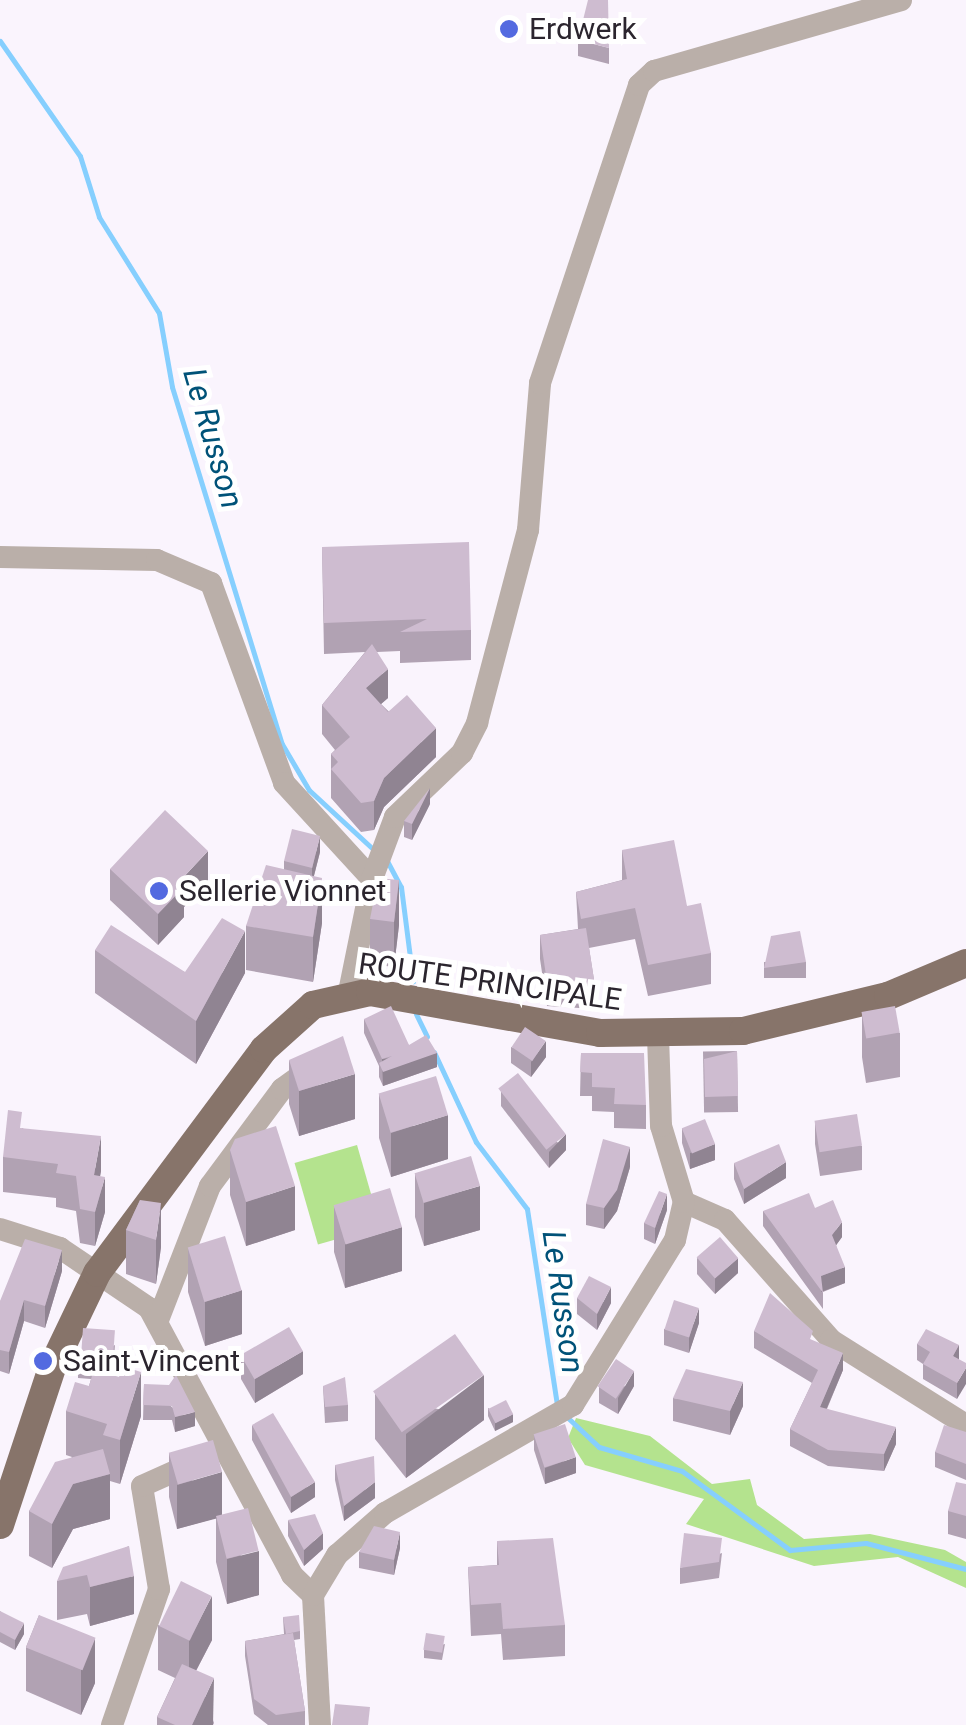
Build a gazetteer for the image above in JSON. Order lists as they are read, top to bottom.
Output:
{
  "streets": {
    "main road": ["ROUTE PRINCIPALE"]
  },
  "water": ["Le Russon"],
  "places": ["Erdwerk", "Sellerie Vionnet", "Saint-Vincent"]
}
